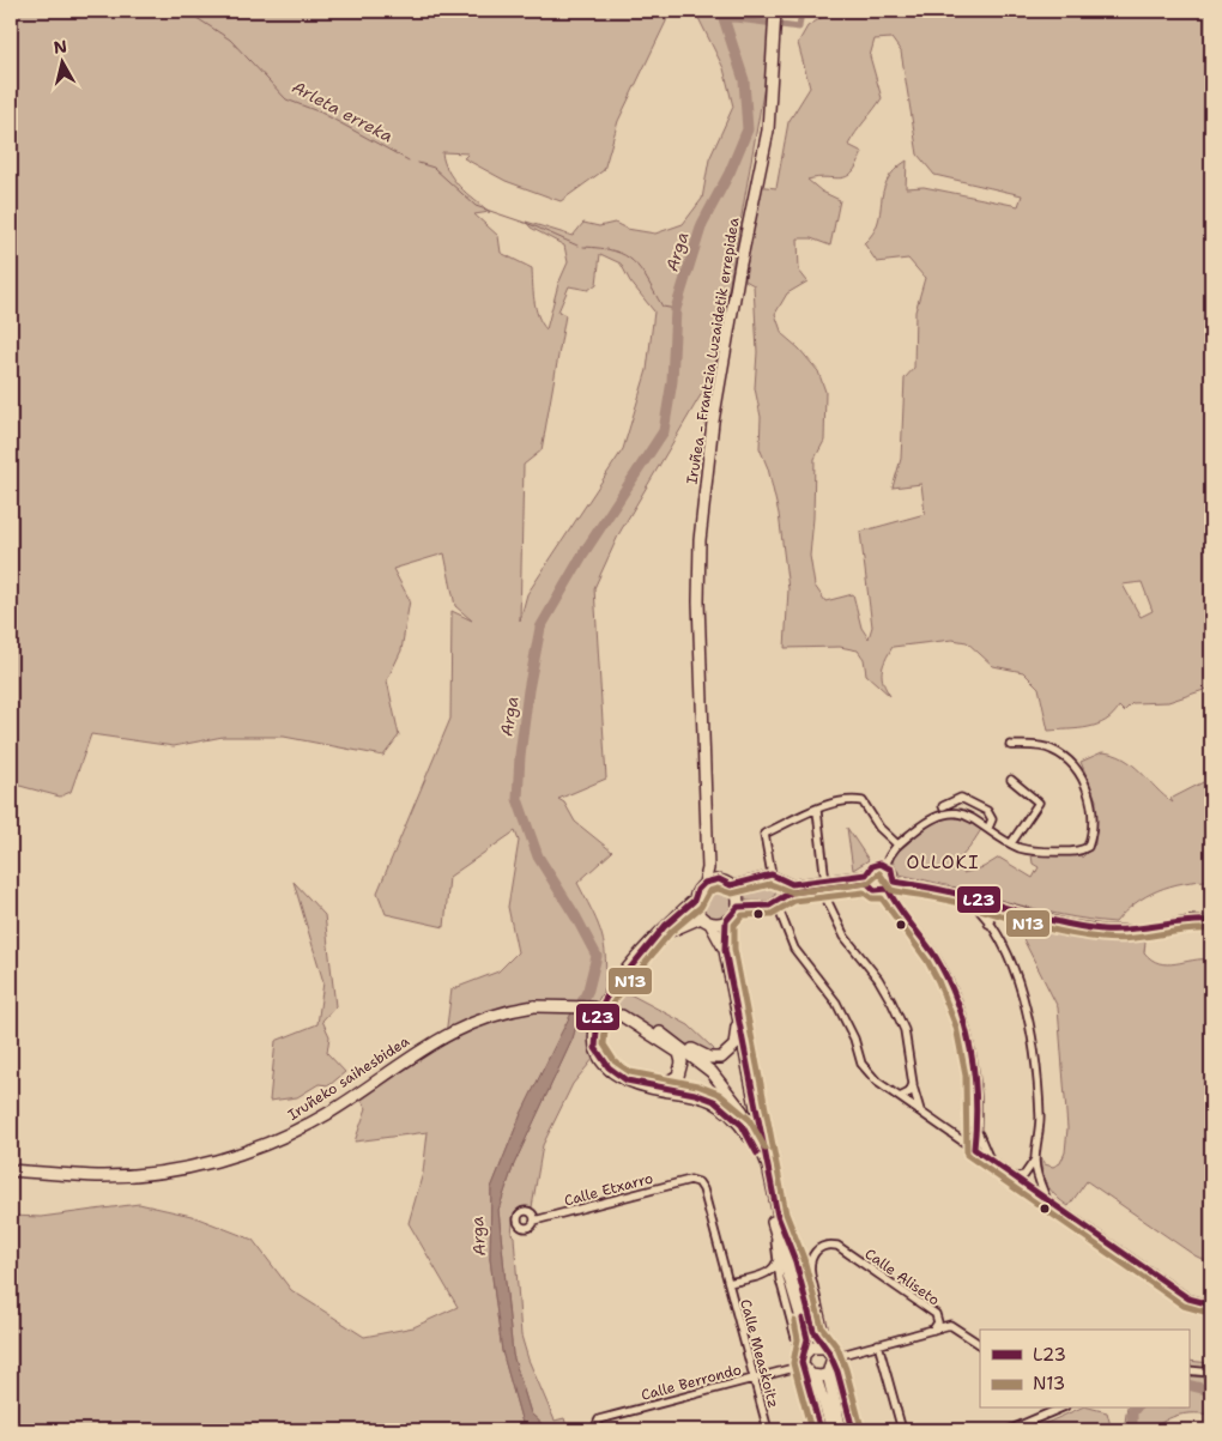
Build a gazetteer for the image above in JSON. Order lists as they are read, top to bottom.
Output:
{
  "streets": {
    "highway": ["Iruñea - Frantzia Luzaidetik errepidea", "Iruñeko saihesbidea"],
    "street": [
      "Calle Etxarro",
      "Calle Aliseto",
      "Calle Measkoitz",
      "Calle Berrondo"
    ]
  },
  "crossings": [
    ["Calle Etxarro", "Calle Measkoitz"],
    ["Calle Measkoitz", "Calle Berrondo"]
  ],
  "districts": ["OLLOKI"],
  "water": ["Arleta erreka", "Arga"],
  "lines": ["transit line L23", "transit line N13"],
  "legend": ["L23", "N13"],
  "north": "top"
}
